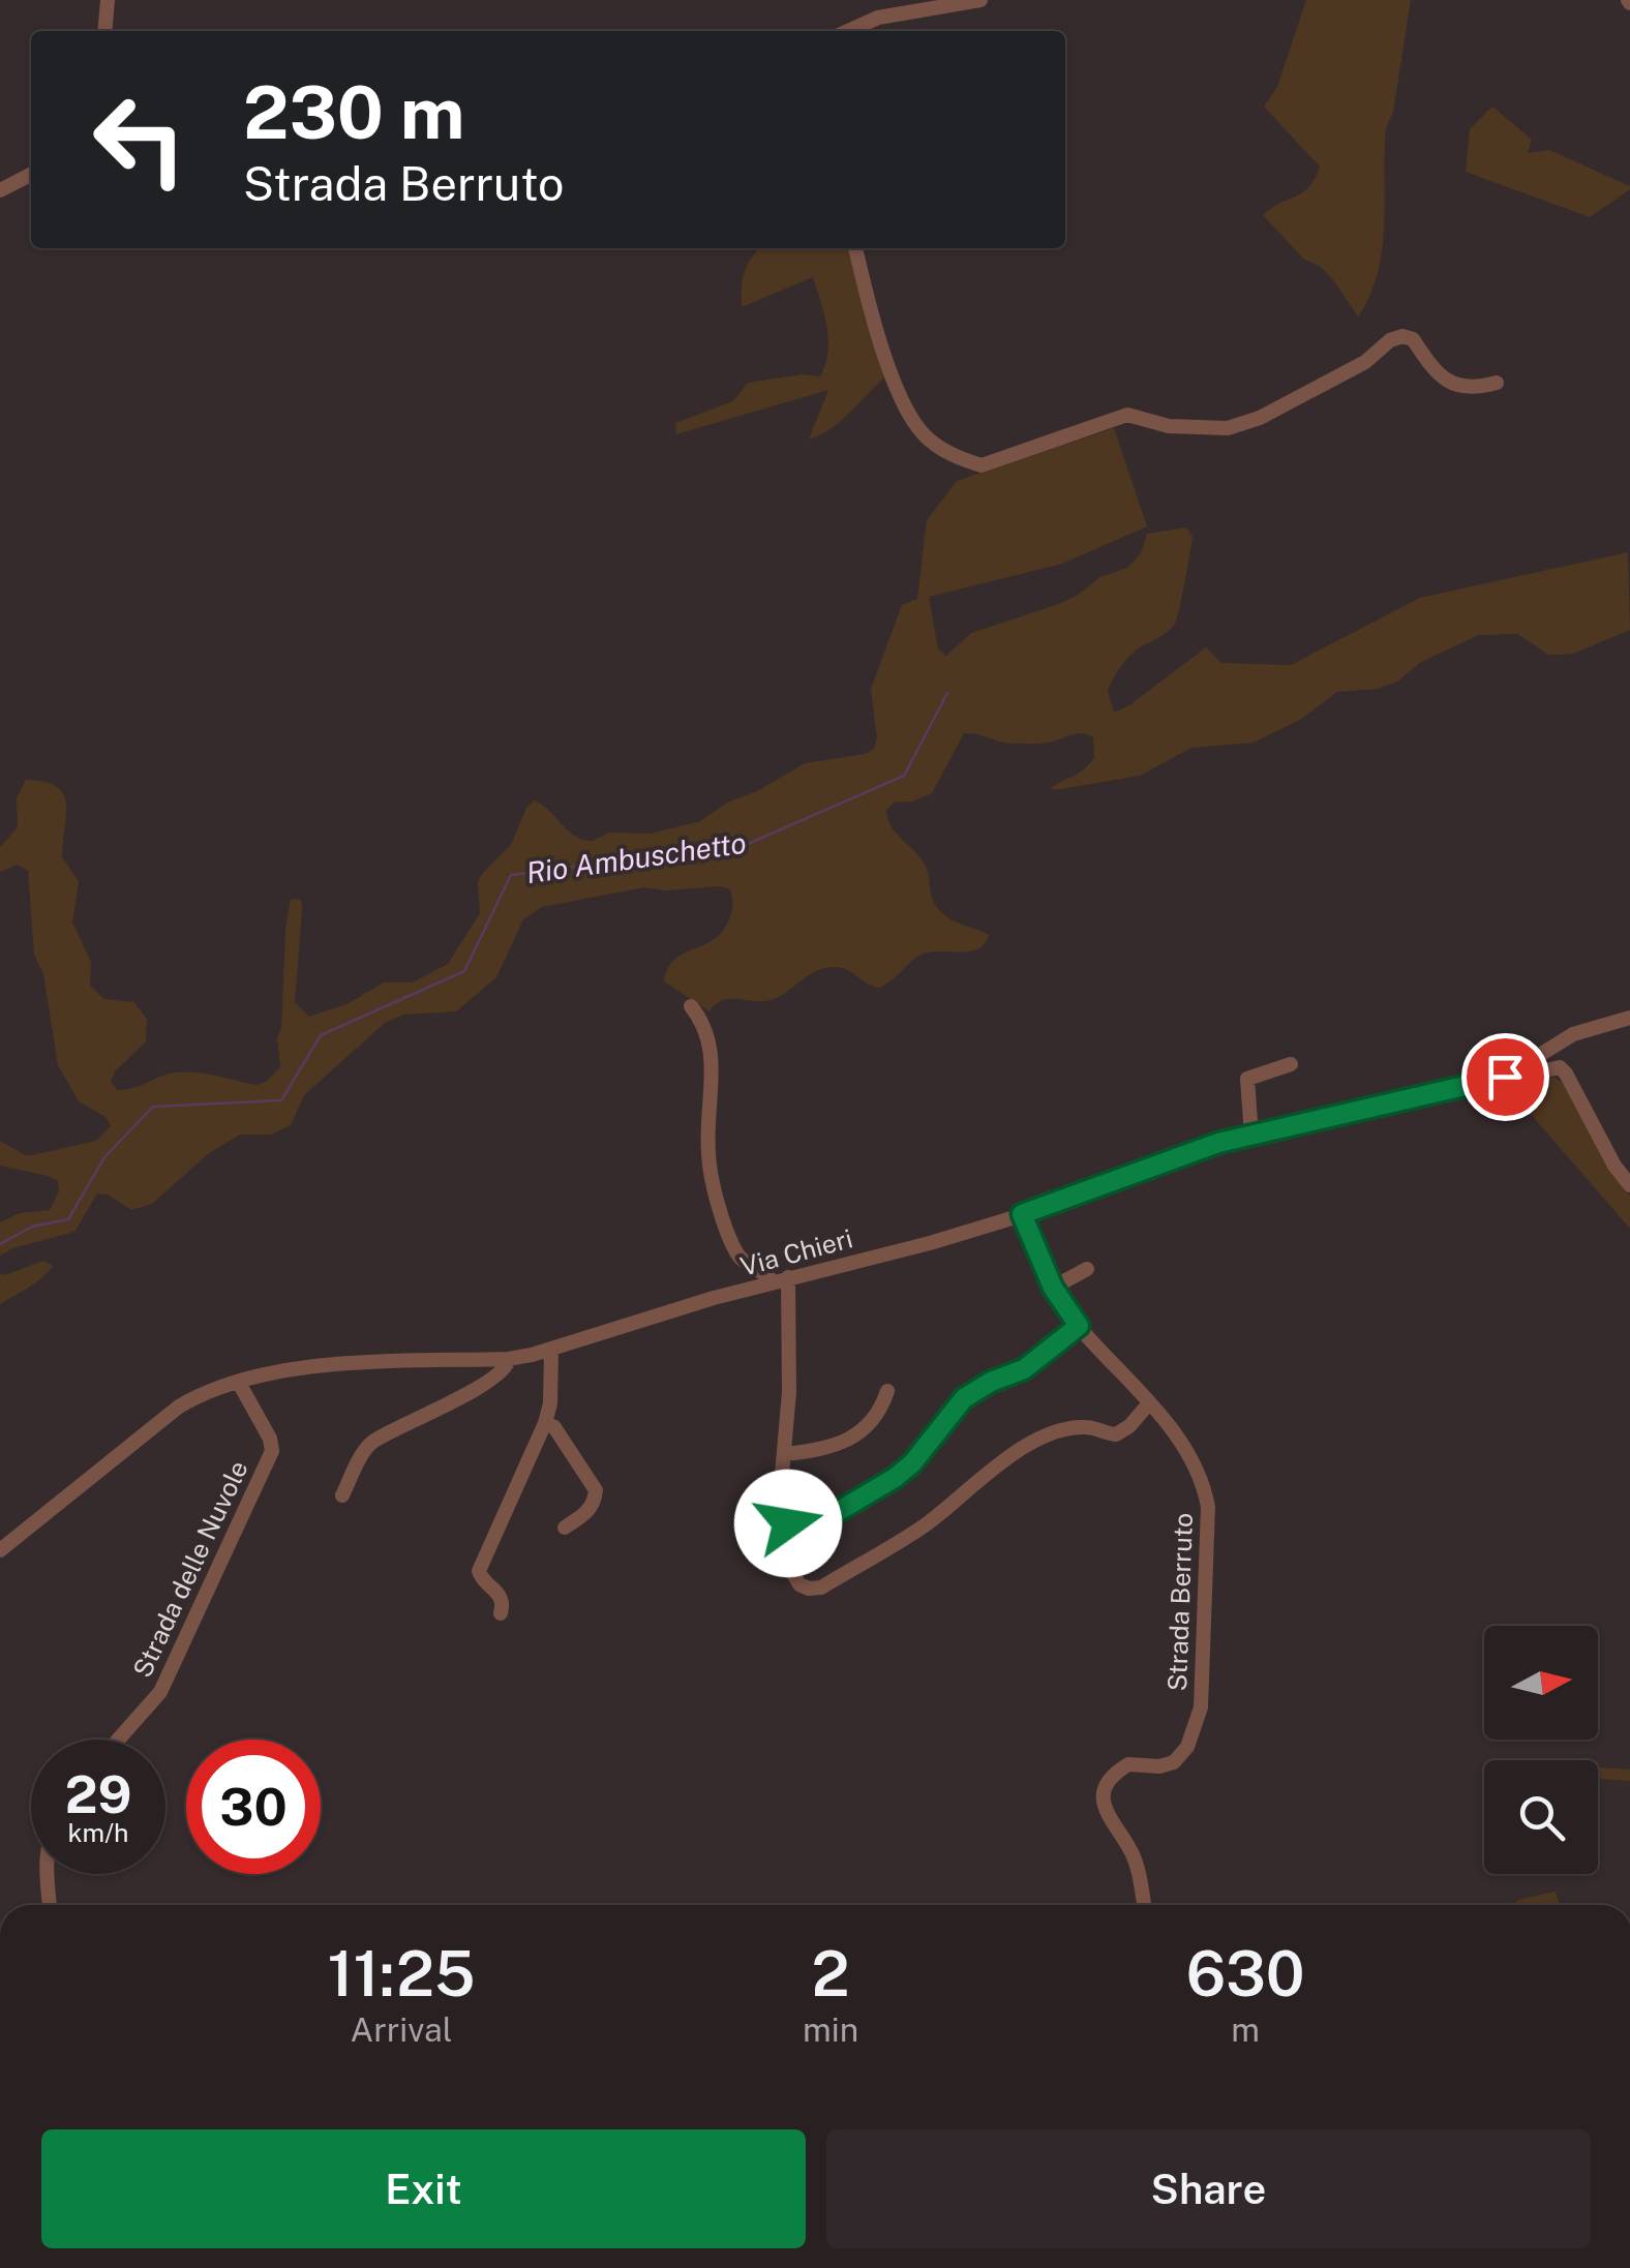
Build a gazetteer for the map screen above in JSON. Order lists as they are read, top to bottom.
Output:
{
  "streets": {
    "street": ["Via Chieri", "Strada delle Nuvole", "Strada Berruto"]
  },
  "crossings": [
    ["Via Chieri", "Strada delle Nuvole"],
    ["Via Chieri", "Strada Berruto"]
  ],
  "water": ["Rio Ambuschetto"],
  "north": "right",
  "page": {
    "turn": ["230 m", "Strada Berruto"],
    "speed": "29 km/h",
    "limit": "30",
    "eta": [
      "11:25",
      "Arrival",
      "2",
      "min",
      "630",
      "m"
    ],
    "buttons": ["Exit", "Share"]
  }
}
